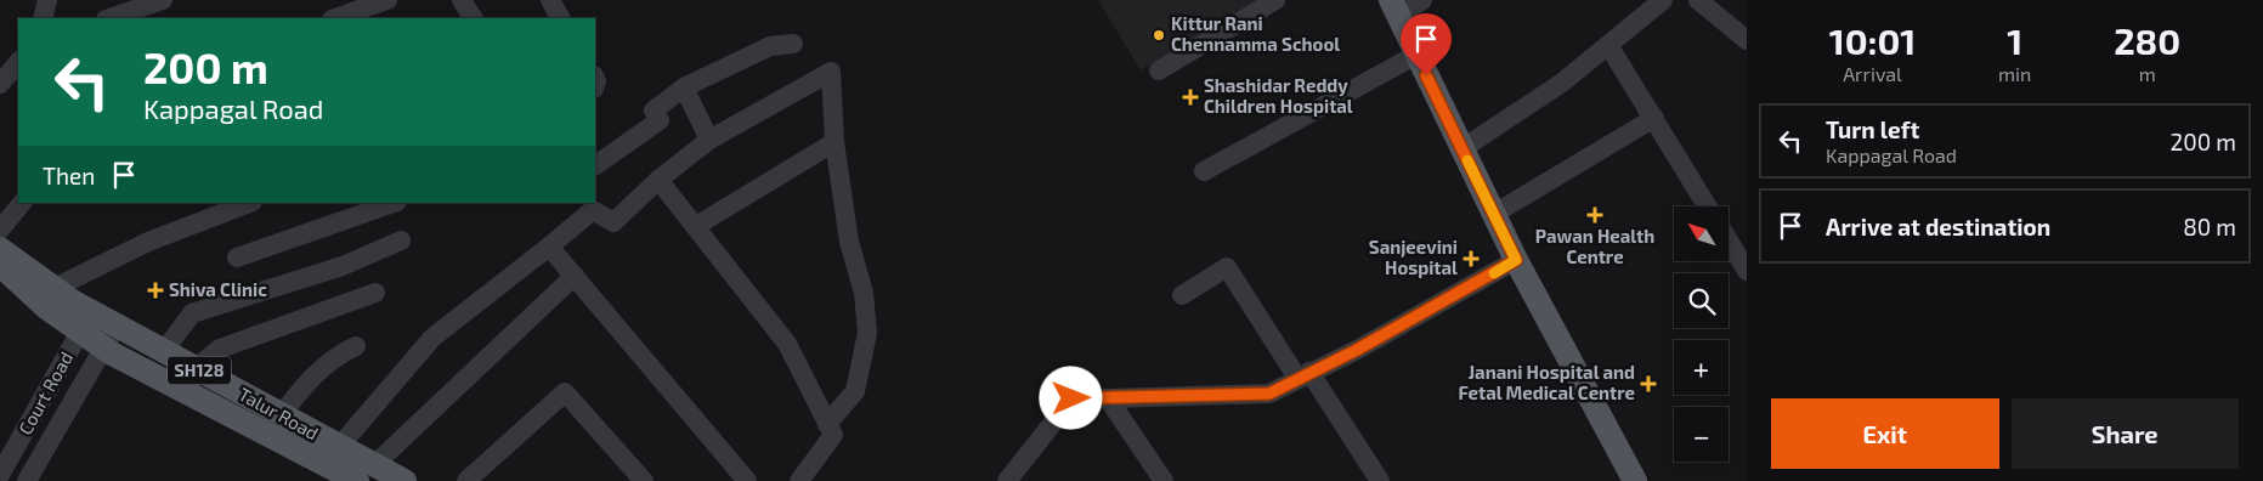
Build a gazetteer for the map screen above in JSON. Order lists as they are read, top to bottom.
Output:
{
  "streets": {
    "main road": ["SH128", "Talur Road"],
    "street": ["Court Road"]
  },
  "crossings": [
    ["Court Road", "Talur Road"]
  ],
  "places": {
    "other": ["Kittur Rani Chennamma School"],
    "health": [
      "Shashidar Reddy Children Hospital",
      "Pawan Health Centre",
      "Sanjeevini Hospital",
      "Shiva Clinic",
      "Janani Hospital and Fetal Medical Centre"
    ]
  },
  "north": "top left",
  "page": {
    "eta": [
      "10:01",
      "Arrival",
      "1",
      "min",
      "280",
      "m"
    ],
    "turn": ["200 m", "Kappagal Road"],
    "list": [
      {
        "name": "Turn left",
        "note": "Kappagal Road",
        "value": "200 m"
      },
      {
        "name": "Arrive at destination",
        "value": "80 m"
      }
    ],
    "then": "Then",
    "map_buttons": ["+", "−"],
    "buttons": ["Exit", "Share"]
  }
}
